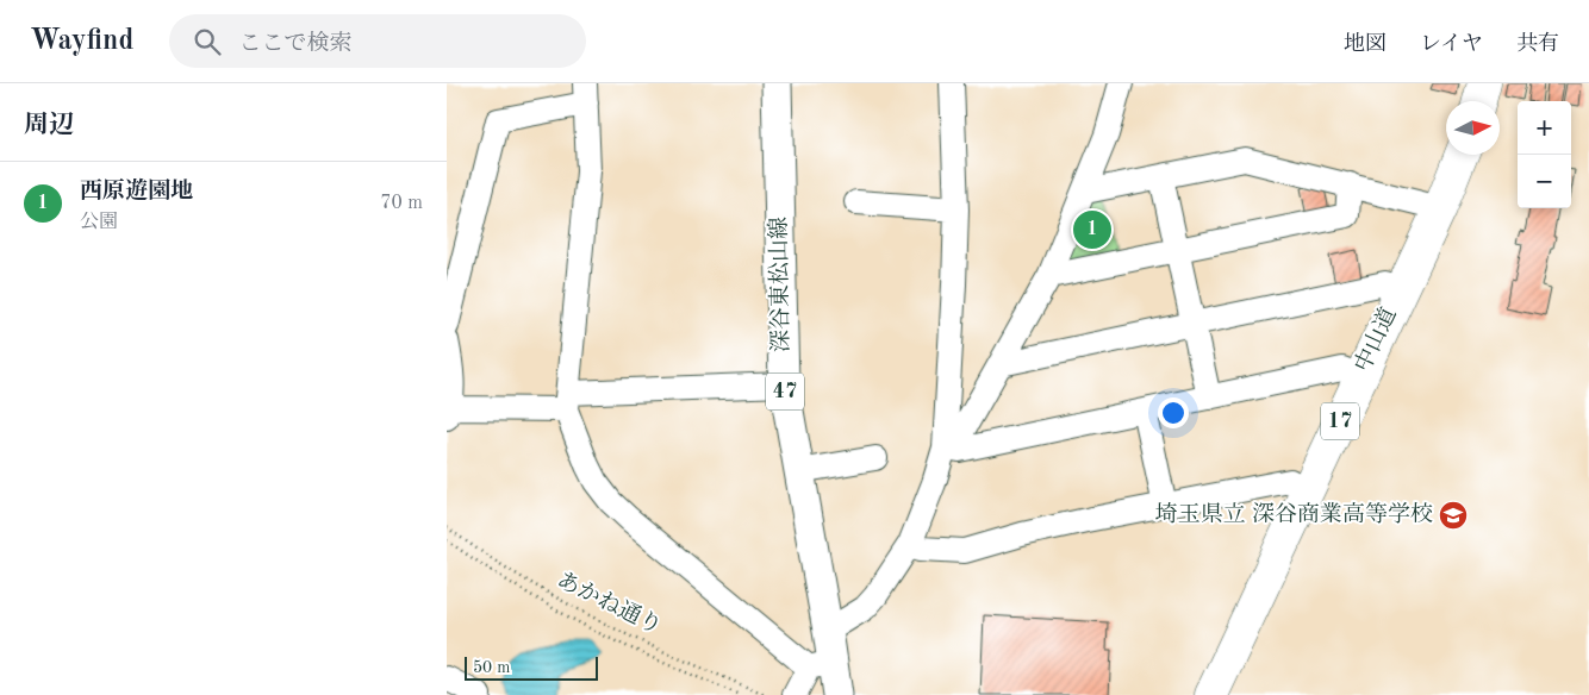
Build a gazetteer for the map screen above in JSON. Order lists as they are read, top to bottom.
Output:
{
  "streets": {
    "highway": ["中山道", "17"],
    "main road": ["深谷東松山線", "47"],
    "path": ["あかね通り"]
  },
  "places": {
    "school or university": ["埼玉県立 深谷商業高等学校"]
  },
  "scale_bar": "50 m",
  "north": "right",
  "page": {
    "header": "Wayfind",
    "search": "ここで検索",
    "nav": ["地図", "レイヤ", "共有"],
    "heading": "周辺",
    "map_buttons": ["+", "−"],
    "list": [
      {
        "mark": "1",
        "name": "西原遊園地",
        "note": "公園",
        "value": "70 m"
      }
    ],
    "pins": "1",
    "scale": "50 m"
  }
}
